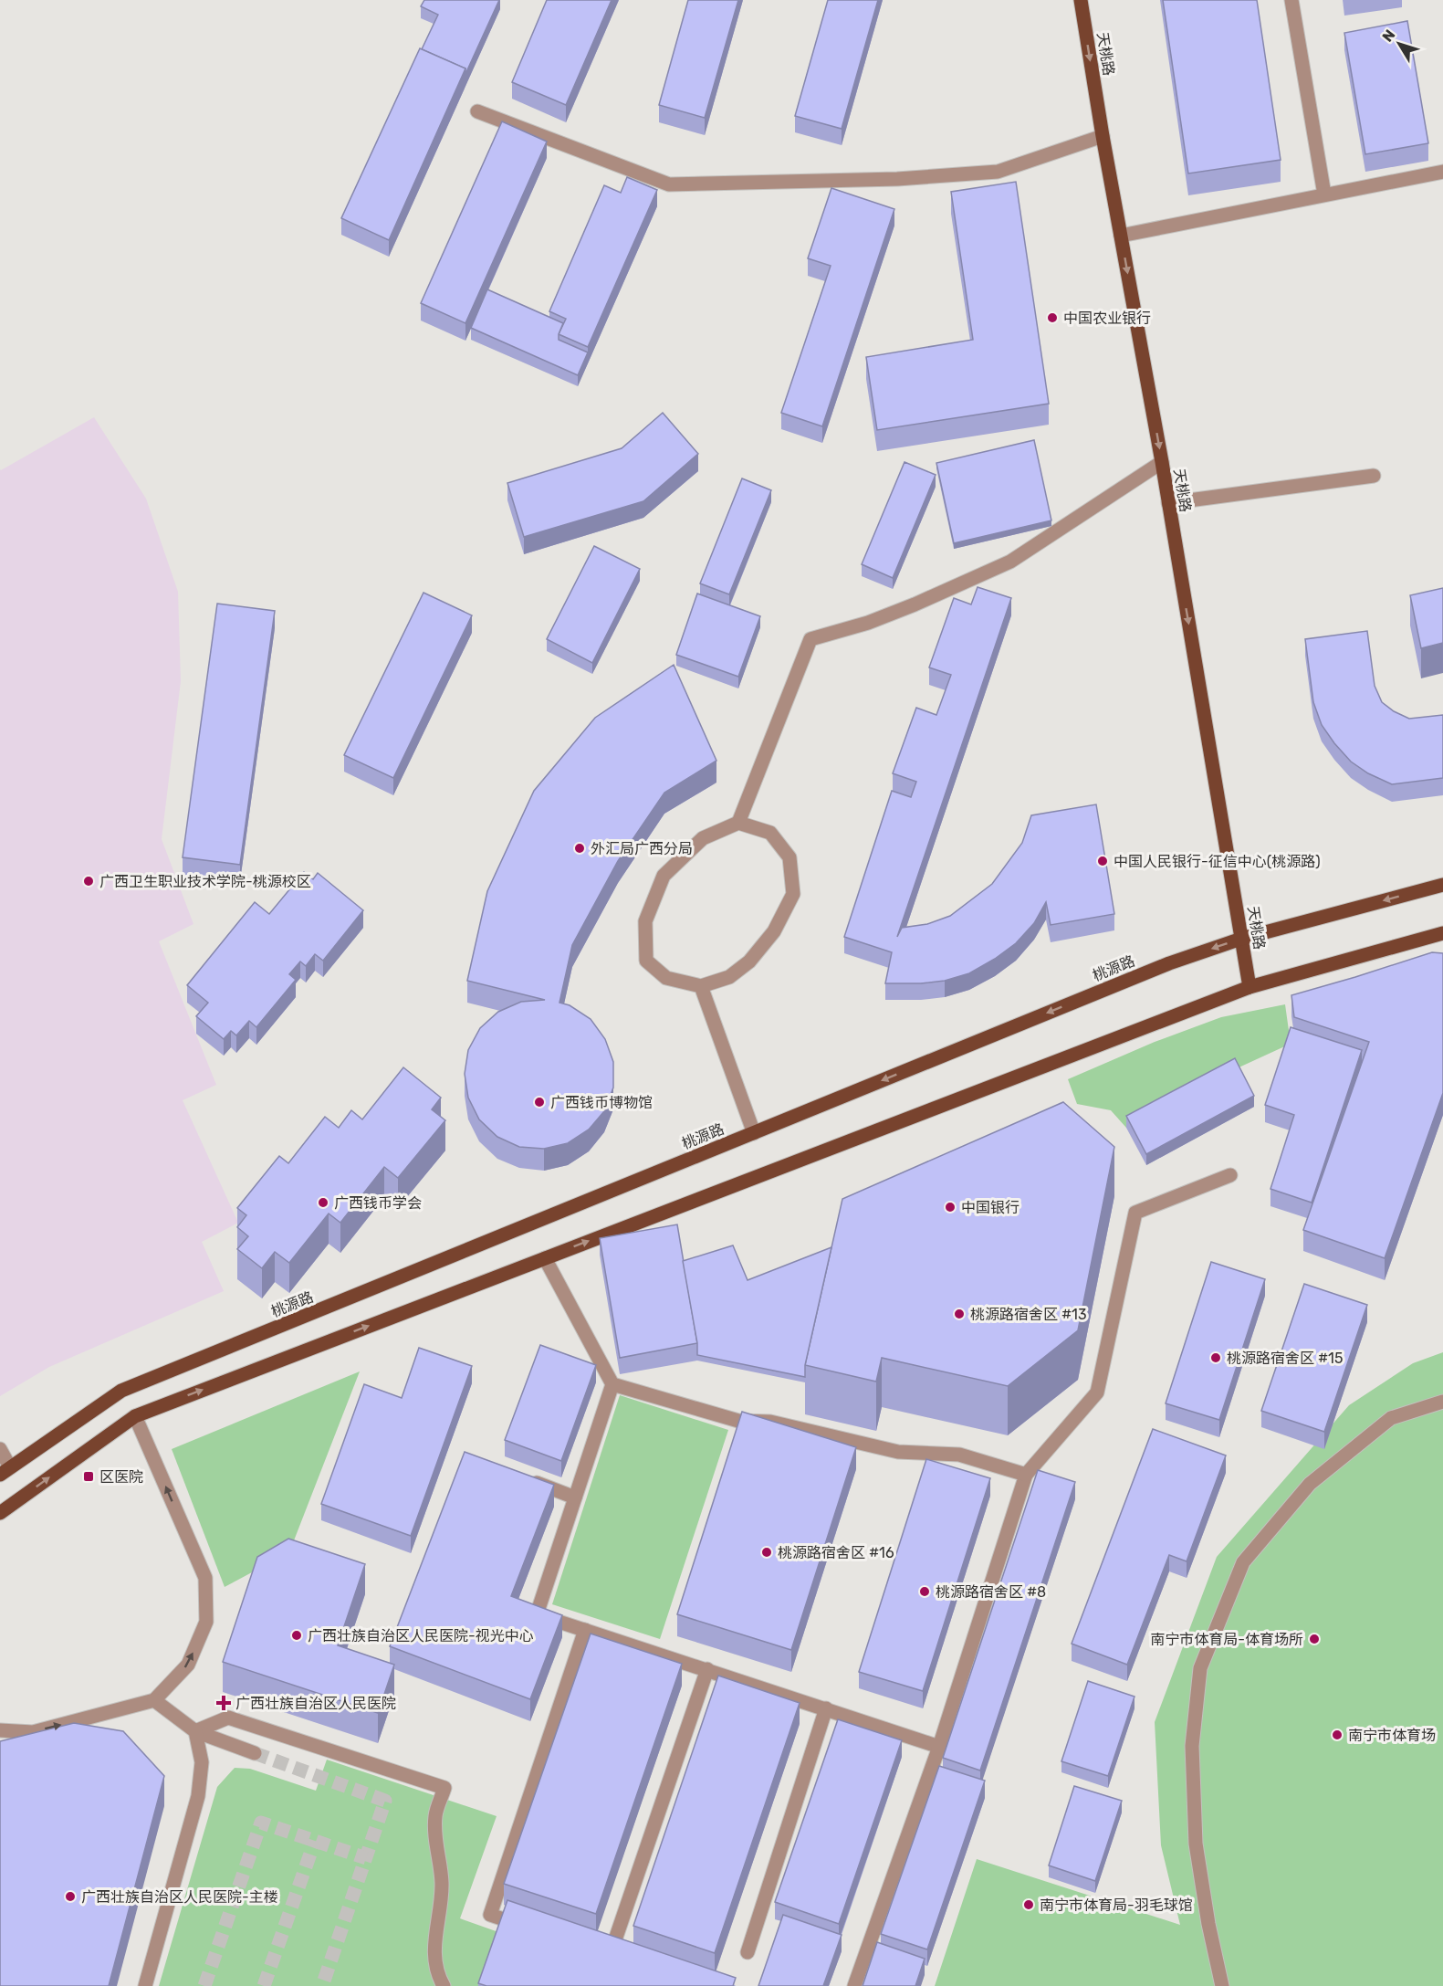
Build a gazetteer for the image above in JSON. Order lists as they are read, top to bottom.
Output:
{
  "streets": {
    "main road": ["天桃路", "桃源路"]
  },
  "crossings": [
    ["天桃路", "桃源路"]
  ],
  "one_way": ["天桃路"],
  "places": {
    "other": [
      "中国农业银行",
      "外汇局广西分局",
      "中国人民银行-征信中心(桃源路)",
      "广西卫生职业技术学院-桃源校区",
      "广西钱币博物馆",
      "广西钱币学会",
      "中国银行",
      "桃源路宿舍区 #13",
      "桃源路宿舍区 #15",
      "桃源路宿舍区 #16",
      "桃源路宿舍区 #8",
      "广西壮族自治区人民医院-视光中心",
      "南宁市体育局-体育场所",
      "南宁市体育场",
      "广西壮族自治区人民医院-主楼",
      "南宁市体育局-羽毛球馆"
    ],
    "transit": ["区医院"],
    "health": ["广西壮族自治区人民医院"]
  },
  "north": "top left"
}
